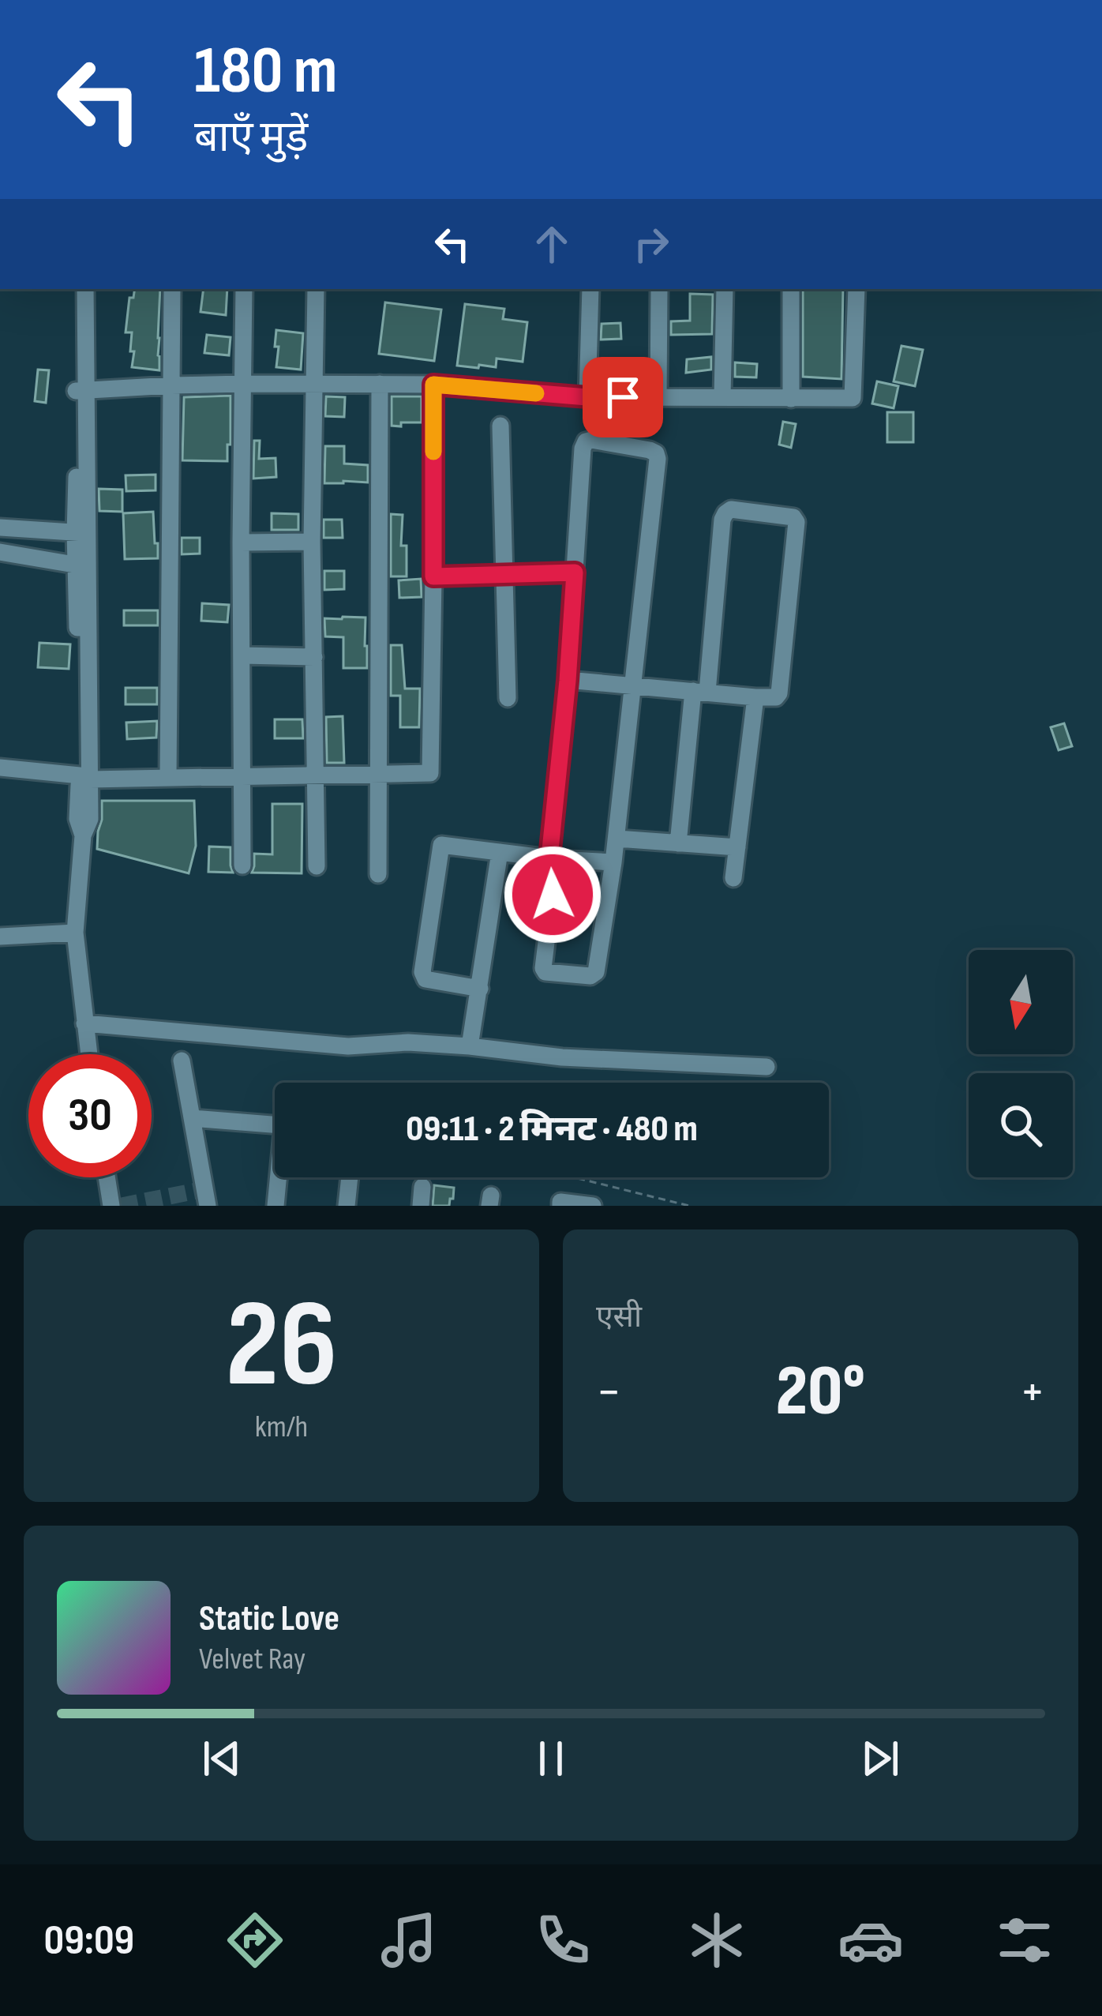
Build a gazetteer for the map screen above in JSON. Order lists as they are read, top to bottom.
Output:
{
  "north": "bottom",
  "page": {
    "turn": ["180 m", "बाएँ मुड़ें"],
    "limit": "30",
    "trip": "09:11 · 2 मिनट · 480 m",
    "tile": [
      ["26", "km/h"],
      "एसी"
    ],
    "heat": ["−", "20°", "+"],
    "song": ["Static Love", "Velvet Ray"],
    "tabs": "09:09"
  }
}
